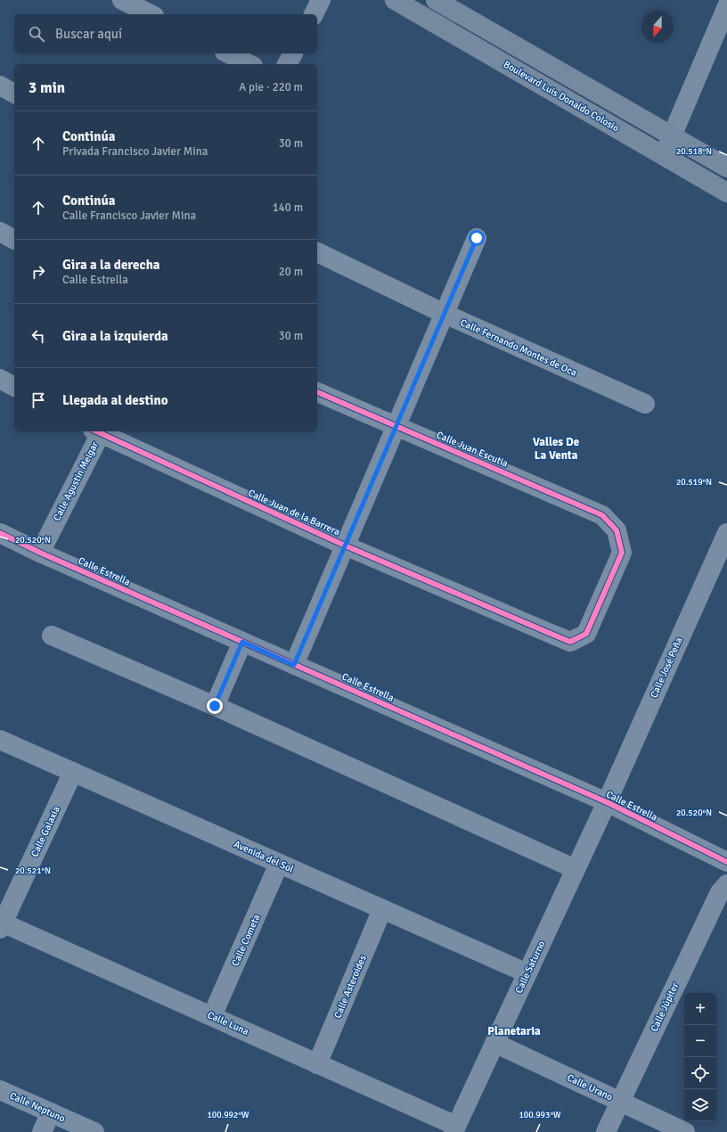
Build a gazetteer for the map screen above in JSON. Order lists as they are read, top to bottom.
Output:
{
  "streets": {
    "main road": ["Boulevard Luis Donaldo Colosio"],
    "street": [
      "Calle Fernando Montes de Oca",
      "Calle Juan Escutia",
      "Calle Agustín Melgar",
      "Calle Juan de la Barrera",
      "Calle Estrella",
      "Calle José Peña",
      "Calle Galaxia",
      "Avenida del Sol",
      "Calle Cometa",
      "Calle Saturno",
      "Calle Asteroides",
      "Calle Júpiter",
      "Calle Luna",
      "Calle Urano",
      "Calle Neptuno"
    ]
  },
  "crossings": [
    ["Calle Juan Escutia", "Calle Juan de la Barrera"],
    ["Calle Agustín Melgar", "Calle Juan de la Barrera"],
    ["Calle Agustín Melgar", "Calle Estrella"],
    ["Calle Estrella", "Calle José Peña"],
    ["Calle Estrella", "Calle Saturno"],
    ["Calle José Peña", "Calle Saturno"],
    ["Calle Galaxia", "Avenida del Sol"],
    ["Calle Galaxia", "Calle Luna"],
    ["Avenida del Sol", "Calle Cometa"],
    ["Avenida del Sol", "Calle Saturno"],
    ["Avenida del Sol", "Calle Asteroides"],
    ["Calle Cometa", "Calle Luna"],
    ["Calle Saturno", "Calle Luna"],
    ["Calle Saturno", "Calle Urano"],
    ["Calle Asteroides", "Calle Luna"],
    ["Calle Júpiter", "Calle Urano"]
  ],
  "districts": ["Valles De La Venta", "Planetaria"],
  "north": "bottom",
  "page": {
    "search": "Buscar aquí",
    "heading": ["3 min", "A pie · 220 m"],
    "list": [
      ["Continúa", "Privada Francisco Javier Mina", "30 m"],
      ["Continúa", "Calle Francisco Javier Mina", "140 m"],
      ["Gira a la derecha", "Calle Estrella", "20 m"],
      ["Gira a la izquierda", "30 m"],
      "Llegada al destino"
    ],
    "map_buttons": ["+", "−"]
  },
  "coordinates": [
    "20.518°N",
    "20.519°N",
    "20.520°N",
    "20.521°N",
    "100.992°W",
    "100.993°W"
  ]
}
